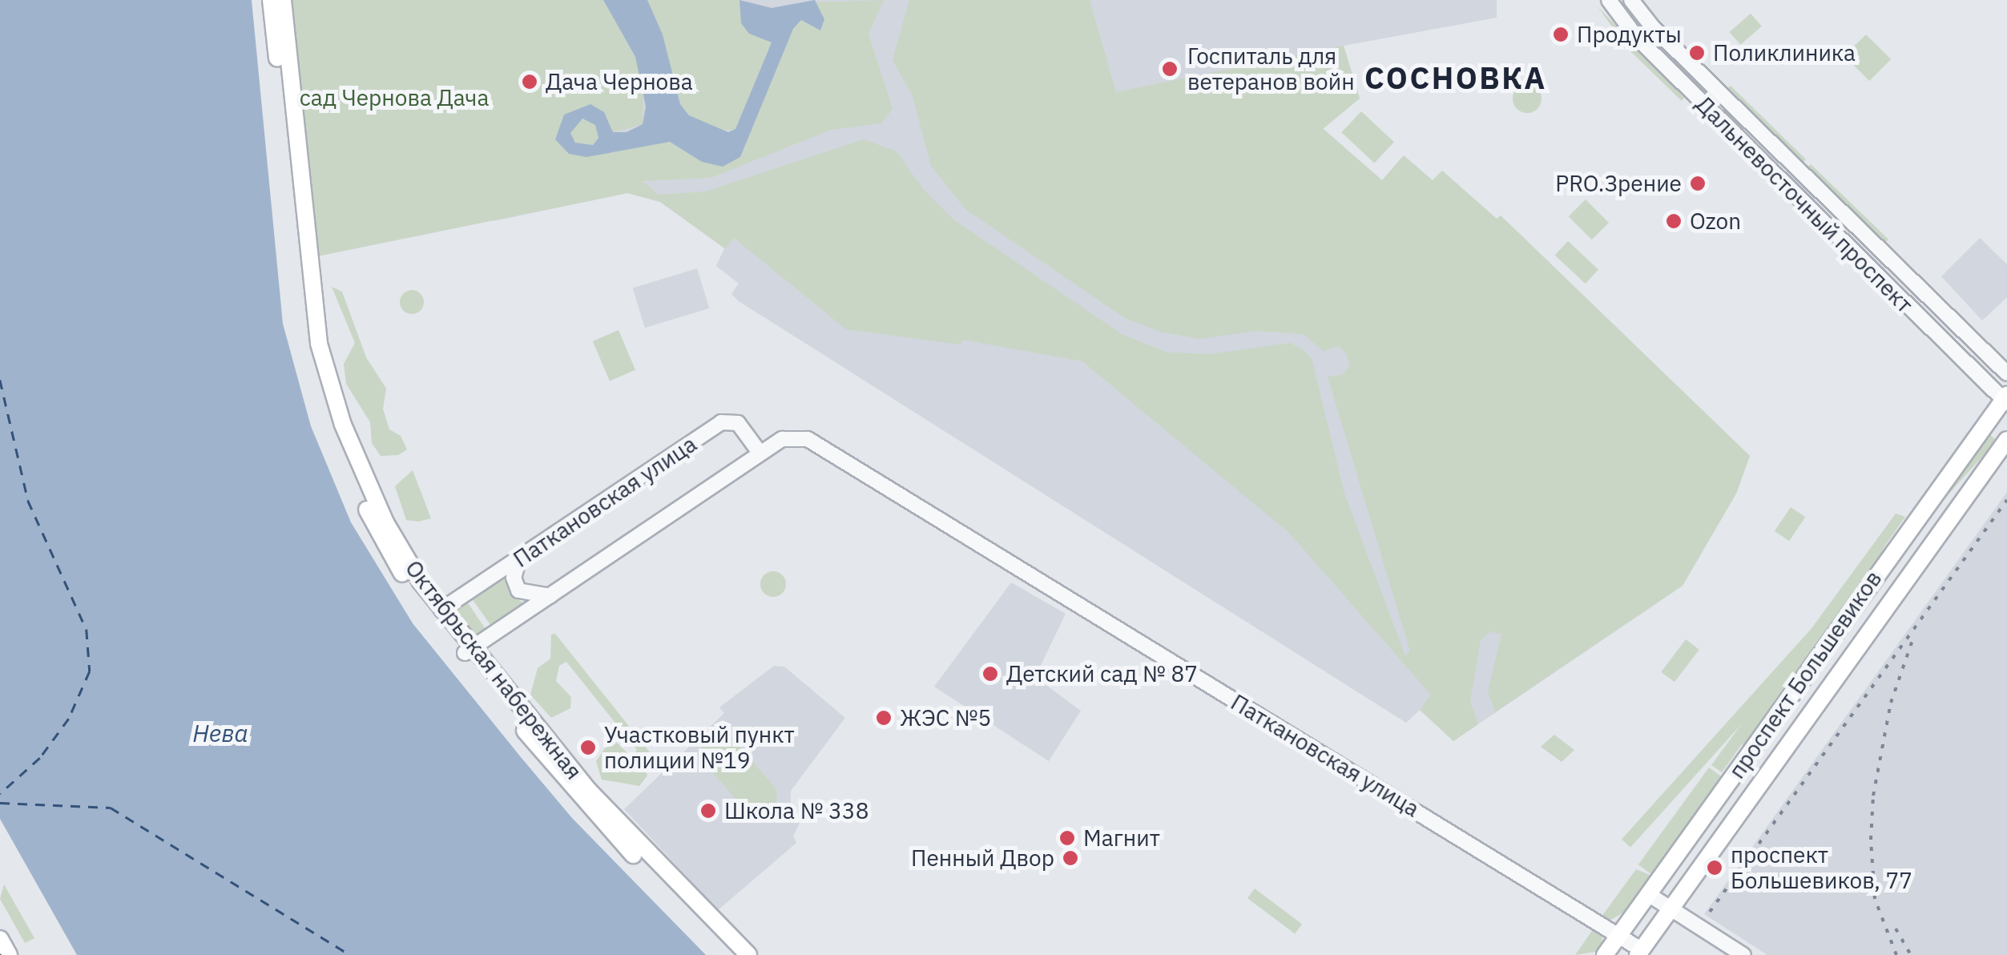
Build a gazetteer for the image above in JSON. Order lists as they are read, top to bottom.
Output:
{
  "streets": {
    "main road": ["Октябрьская набережная", "проспект Большевиков"],
    "street": ["Дальневосточный проспект", "Паткановская улица"]
  },
  "crossings": [
    ["Дальневосточный проспект", "проспект Большевиков"],
    ["Паткановская улица", "Октябрьская набережная"],
    ["Паткановская улица", "проспект Большевиков"]
  ],
  "districts": ["СОСНОВКА"],
  "water": ["Нева"],
  "parks": ["сад Чернова Дача"],
  "places": [
    "Продукты",
    "Поликлиника",
    "Госпиталь для ветеранов войн",
    "Дача Чернова",
    "PRO.Зрение",
    "Ozon",
    "Детский сад № 87",
    "ЖЭС №5",
    "Участковый пункт полиции №19",
    "Школа № 338",
    "Магнит",
    "Пенный Двор",
    "проспект Большевиков, 77"
  ]
}
